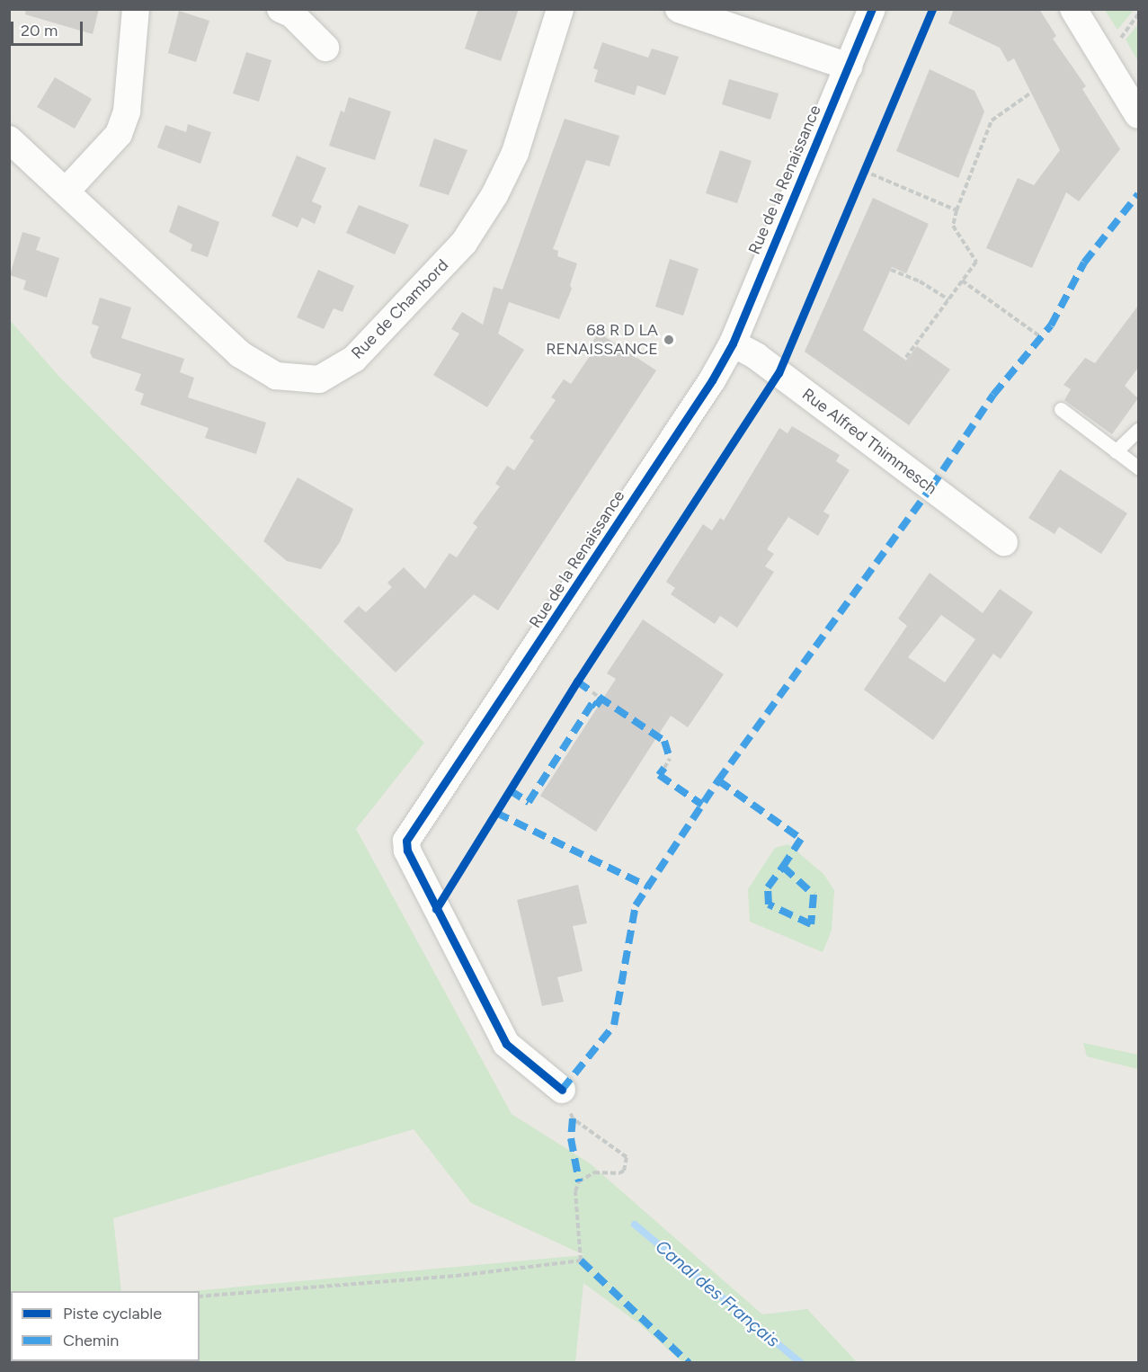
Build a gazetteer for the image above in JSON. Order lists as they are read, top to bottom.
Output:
{
  "streets": {
    "street": ["Rue de la Renaissance", "Rue de Chambord", "Rue Alfred Thimmesch"]
  },
  "crossings": [
    ["Rue de la Renaissance", "Rue Alfred Thimmesch"]
  ],
  "water": ["Canal des Français"],
  "places": ["68 R D LA RENAISSANCE"],
  "legend": ["Piste cyclable", "Chemin"],
  "scale_bar": "20 m"
}
